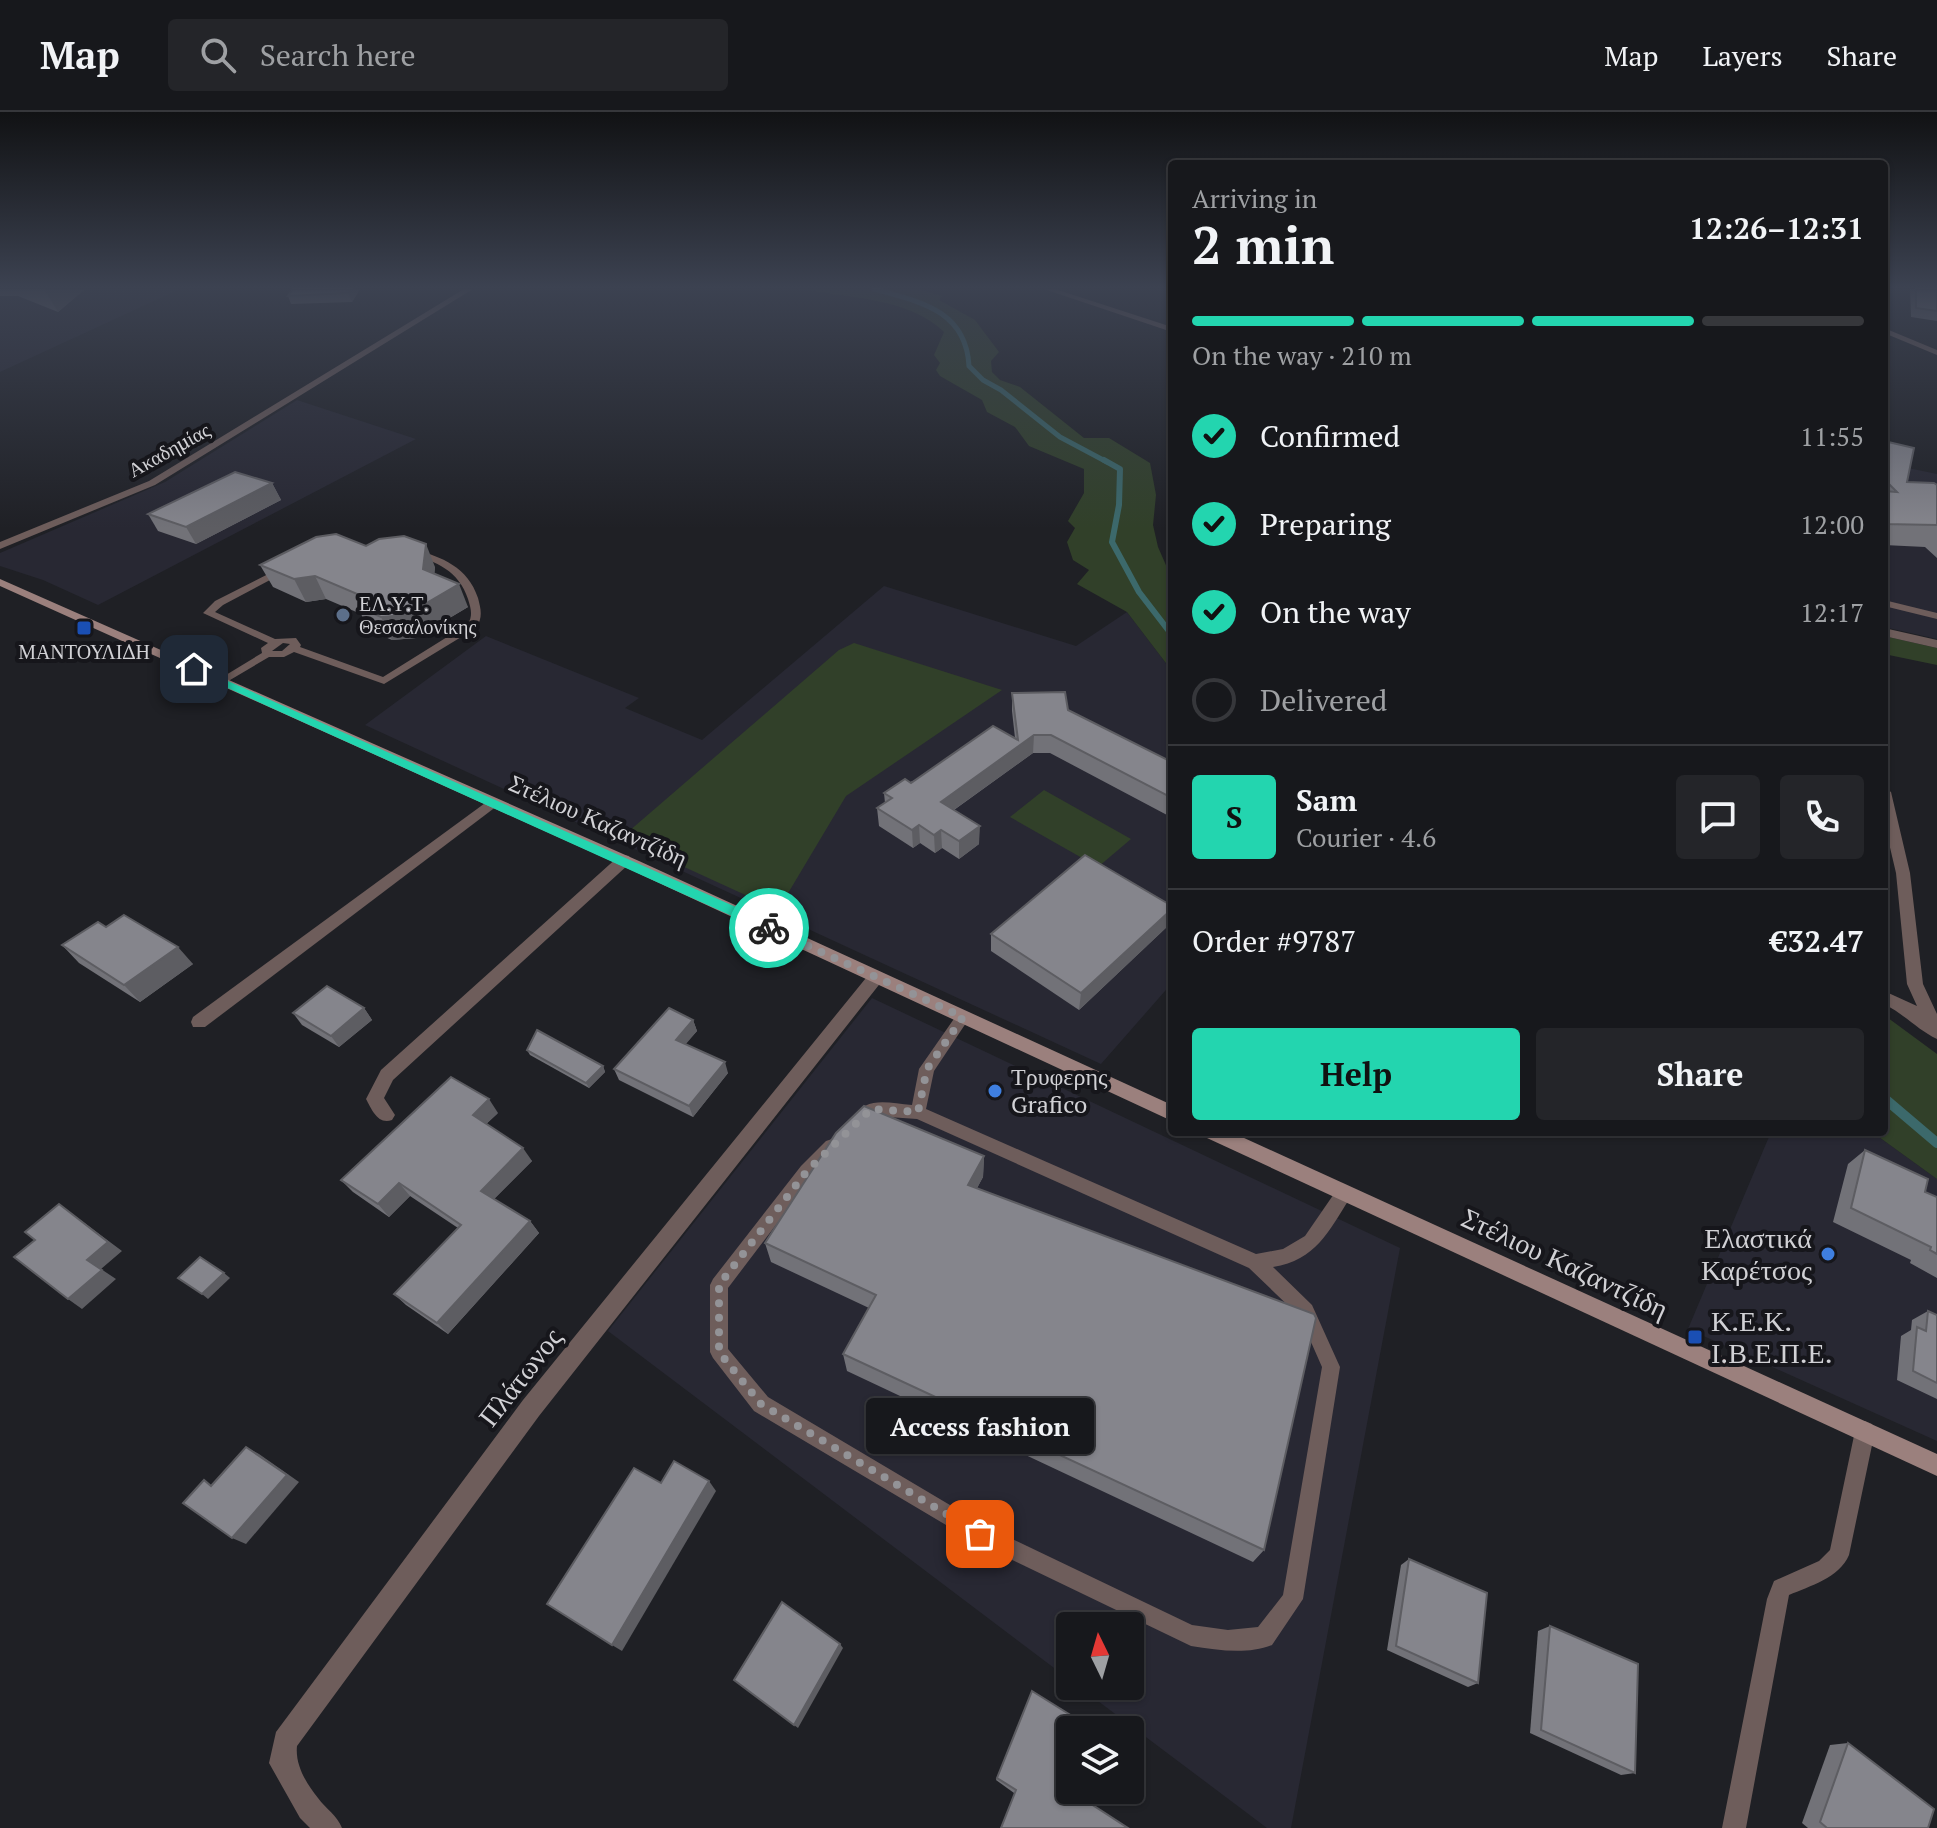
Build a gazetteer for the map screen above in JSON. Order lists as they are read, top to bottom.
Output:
{
  "streets": {
    "main road": ["Στέλιου Καζαντζίδη"],
    "street": ["Ακαδημίας", "Πλάτωνος"]
  },
  "crossings": [
    ["Στέλιου Καζαντζίδη", "Πλάτωνος"]
  ],
  "places": {
    "other": [
      "ΕΛ.Υ.Τ. Θεσσαλονίκης",
      "Τρυφερης Grafico",
      "Ελαστικά Καρέτσος",
      "Access fashion"
    ],
    "transit": ["ΜΑΝΤΟΥΛΙΔΗ", "Κ.Ε.Κ. Ι.Β.Ε.Π.Ε."]
  },
  "north": "top",
  "page": {
    "header": "Map",
    "search": "Search here",
    "nav": ["Map", "Layers", "Share"],
    "heading": ["2 min", "Arriving in", "12:26–12:31"],
    "panel": [
      "Sam",
      "Courier · 4.6",
      "Order #9787",
      "€32.47"
    ],
    "bar": "On the way · 210 m",
    "list": [
      ["Confirmed", "11:55"],
      ["Preparing", "12:00"],
      ["On the way", "12:17"],
      "Delivered"
    ],
    "round": "S",
    "buttons": ["Help", "Share"],
    "bubble": "Access fashion"
  }
}
